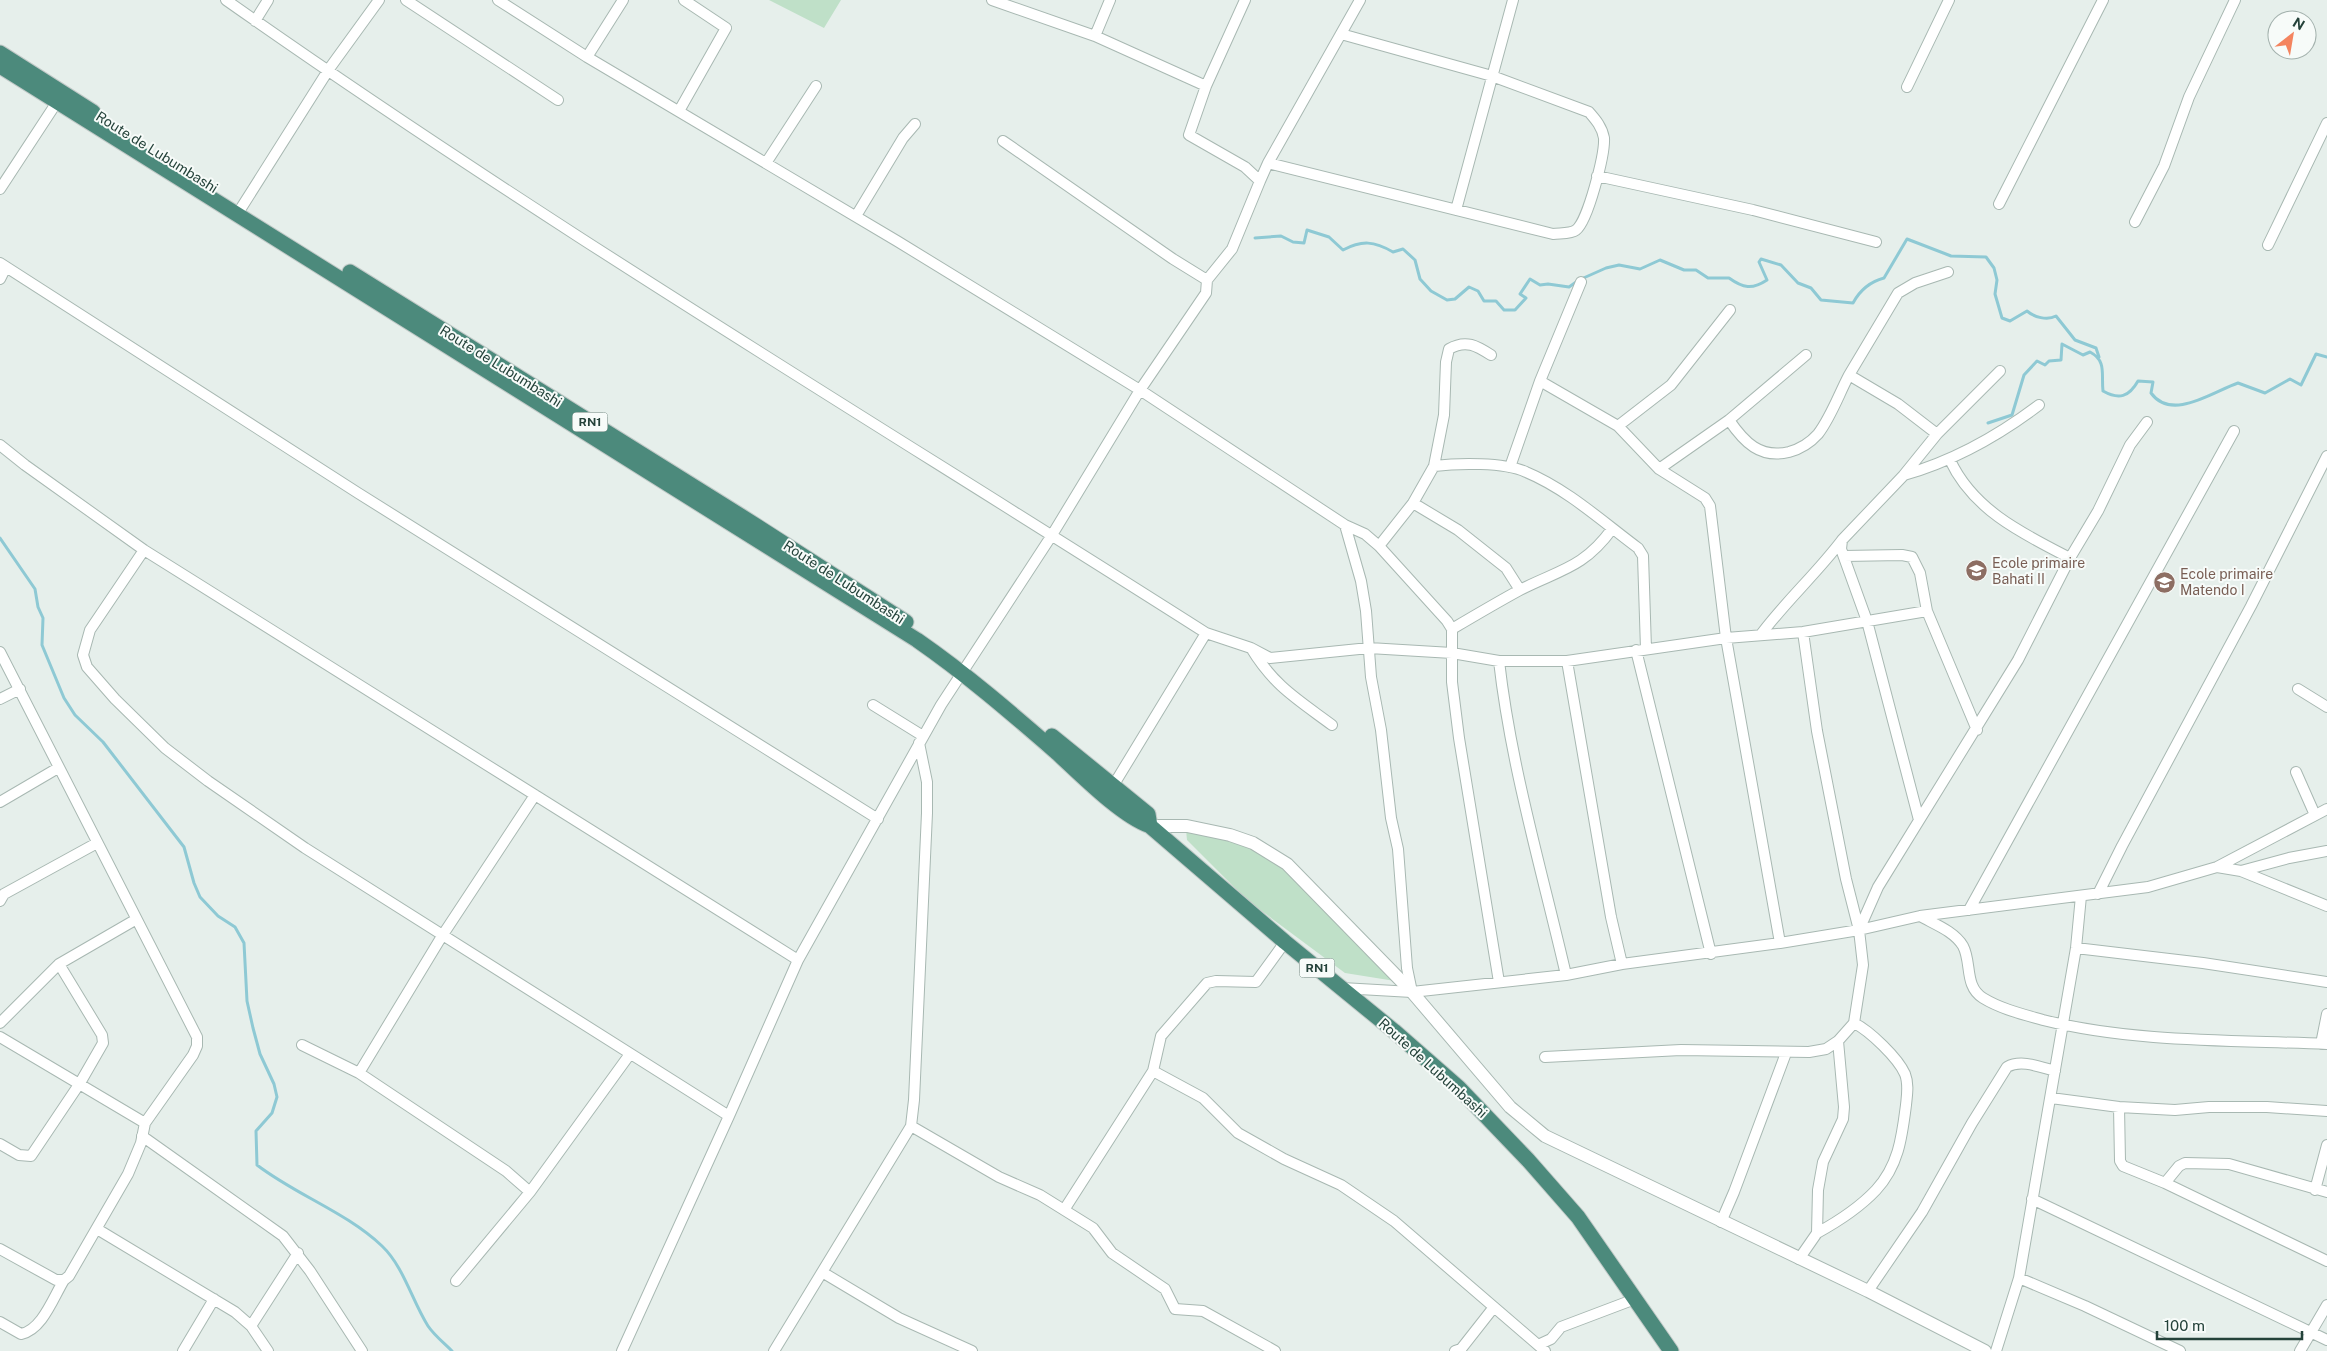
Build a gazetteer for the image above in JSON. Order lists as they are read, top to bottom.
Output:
{
  "streets": {
    "highway": ["Route de Lubumbashi", "RN1"]
  },
  "places": {
    "school or university": ["Ecole primaire Bahati II", "Ecole primaire Matendo I"]
  },
  "scale_bar": "100 m",
  "north": "top right"
}
